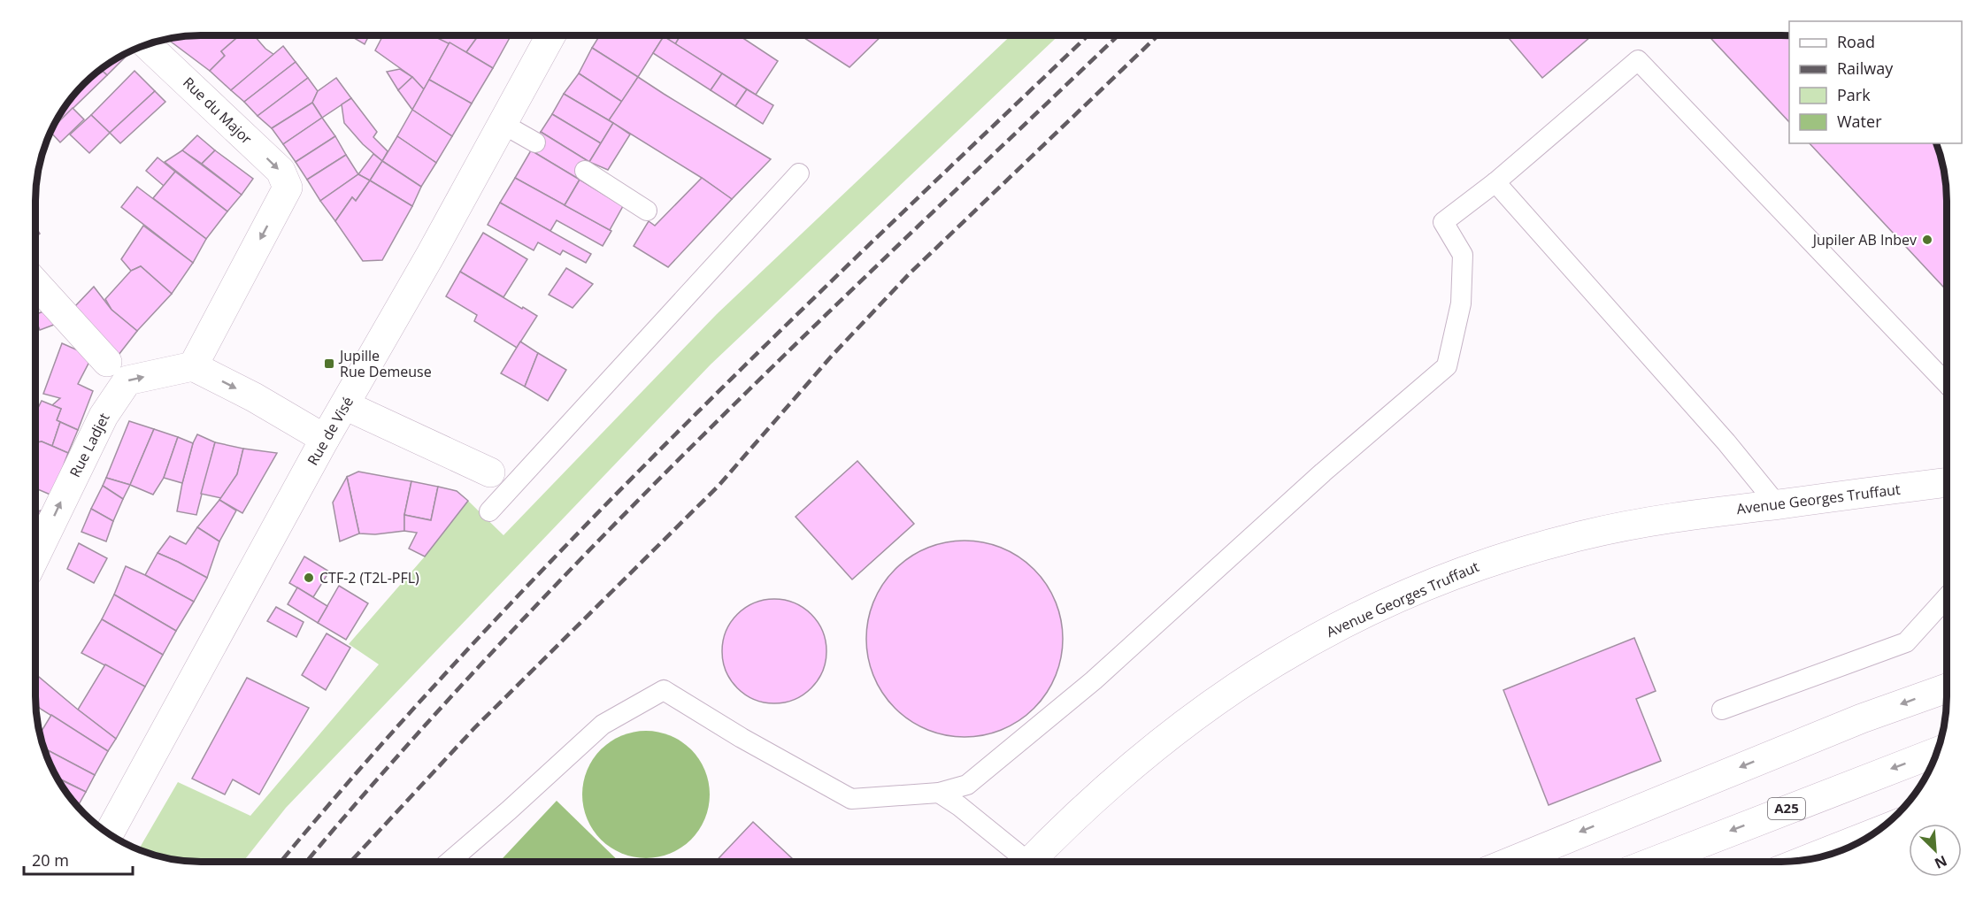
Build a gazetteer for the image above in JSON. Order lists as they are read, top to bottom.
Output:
{
  "streets": {
    "main road": [
      "Rue du Major",
      "Rue de Visé",
      "Rue Ladjet",
      "Avenue Georges Truffaut",
      "A25"
    ]
  },
  "crossings": [
    ["Rue du Major", "Rue Ladjet"]
  ],
  "one_way": ["Rue du Major", "Rue Ladjet"],
  "places": {
    "other": ["Jupiler AB Inbev", "CTF-2 (T2L-PFL)"],
    "transit": ["Jupille Rue Demeuse"]
  },
  "legend": [
    "Road",
    "Railway",
    "Park",
    "Water"
  ],
  "scale_bar": "20 m",
  "north": "bottom right"
}
